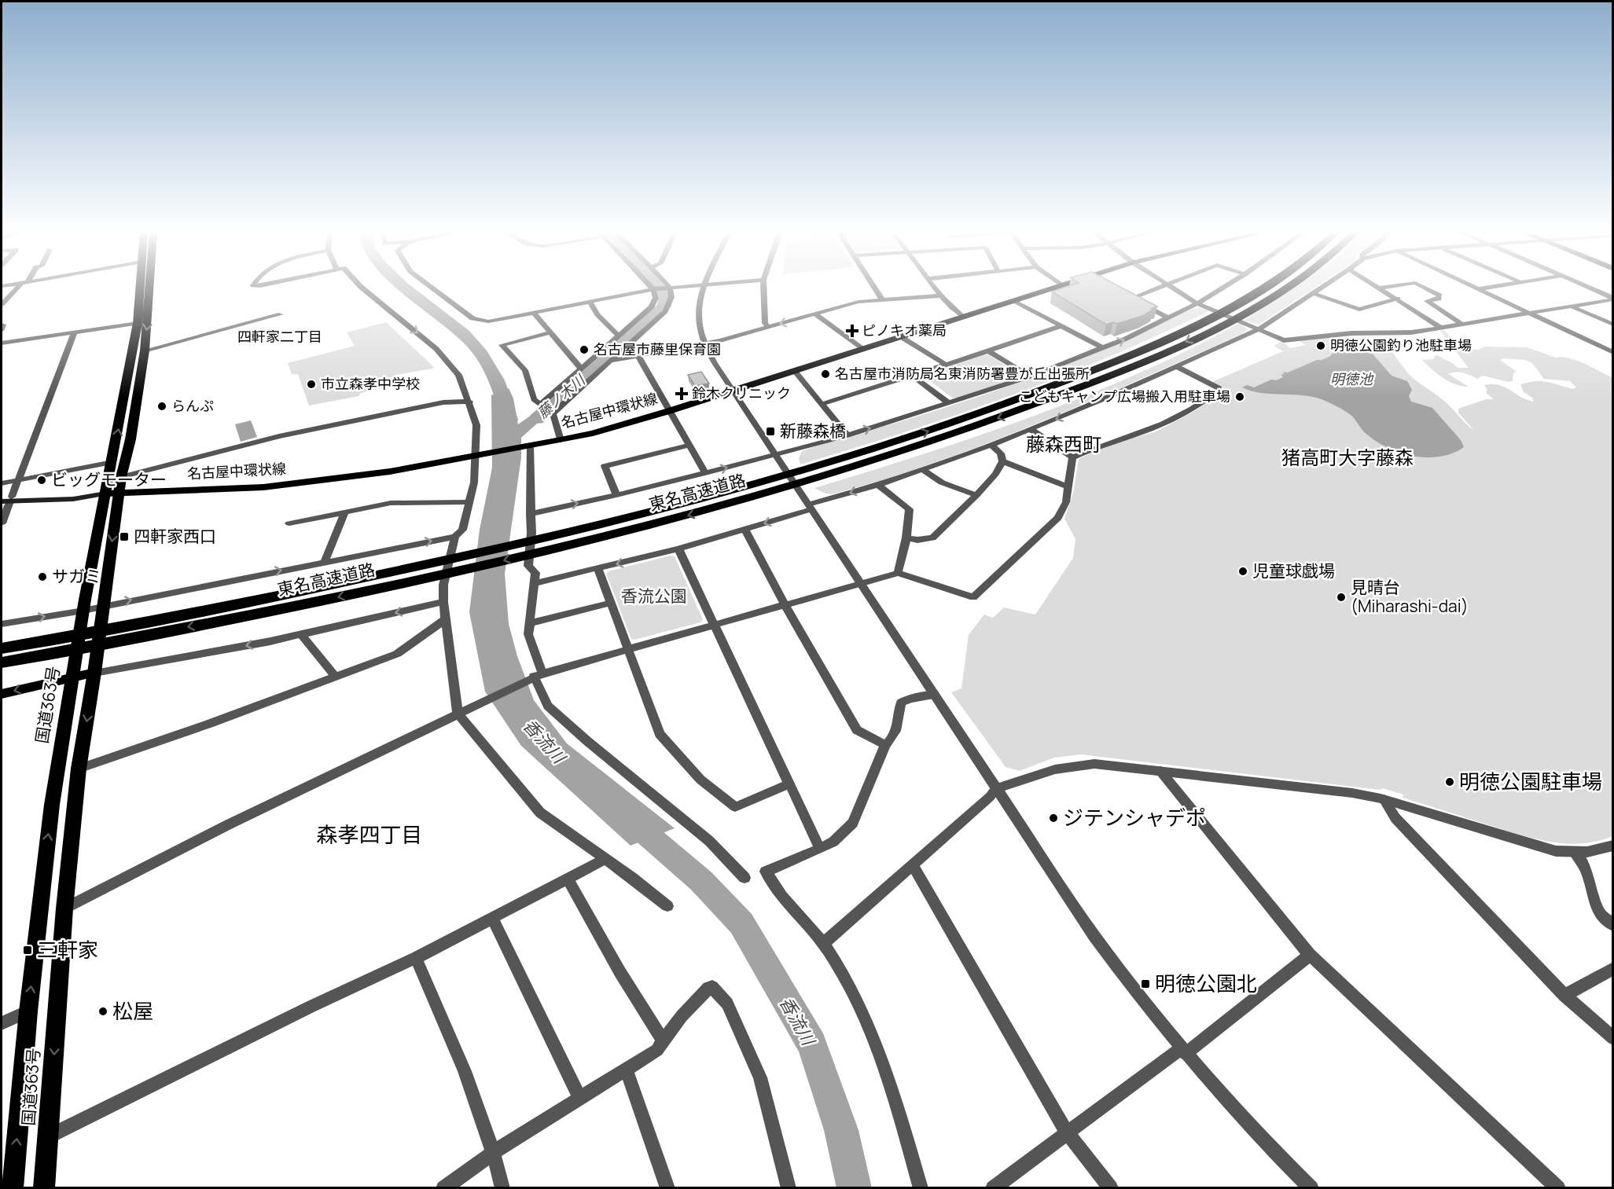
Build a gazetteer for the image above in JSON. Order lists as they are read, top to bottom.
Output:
{
  "streets": {
    "highway": ["東名高速道路", "国道363号"],
    "main road": ["名古屋中環状線"]
  },
  "crossings": [
    ["名古屋中環状線", "国道363号"]
  ],
  "districts": [
    "四軒家二丁目",
    "藤森西町",
    "猪高町大字藤森",
    "森孝四丁目"
  ],
  "water": ["明徳池", "藤ノ木川", "香流川"],
  "parks": ["香流公園"],
  "places": {
    "health": ["ピノキオ薬局", "鈴木クリニック"],
    "other": [
      "明徳公園釣り池駐車場",
      "名古屋市藤里保育園",
      "名古屋市消防局名東消防署豊が丘出張所",
      "市立森孝中学校",
      "こどもキャンプ広場搬入用駐車場",
      "らんぷ",
      "ビッグモーター",
      "児童球戯場",
      "サガミ",
      "見晴台 (Miharashi-dai)",
      "明徳公園駐車場",
      "ジテンシャデポ",
      "松屋"
    ],
    "transit": [
      "新藤森橋",
      "四軒家西口",
      "三軒家",
      "明徳公園北"
    ]
  }
}
